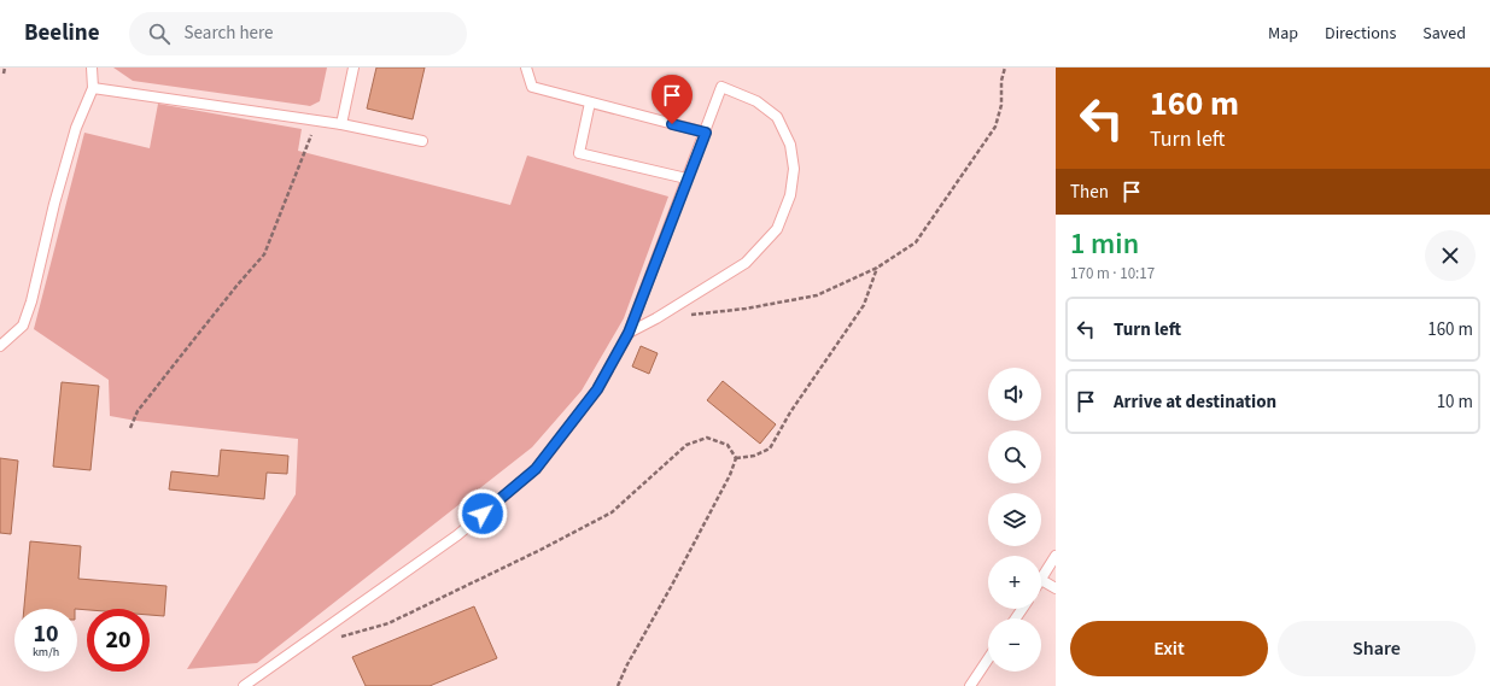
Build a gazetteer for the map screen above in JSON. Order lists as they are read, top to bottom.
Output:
{
  "page": {
    "header": "Beeline",
    "search": "Search here",
    "nav": ["Map", "Directions", "Saved"],
    "turn": ["160 m", "Turn left"],
    "then": "Then",
    "heading": ["1 min", "170 m · 10:17"],
    "list": [
      {
        "name": "Turn left",
        "value": "160 m"
      },
      {
        "name": "Arrive at destination",
        "value": "10 m"
      }
    ],
    "map_buttons": ["+", "−"],
    "speed": "10 km/h",
    "limit": "20",
    "buttons": ["Exit", "Share"]
  }
}
